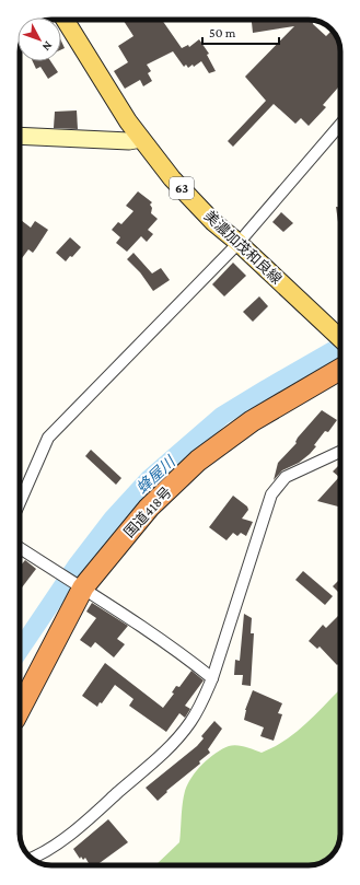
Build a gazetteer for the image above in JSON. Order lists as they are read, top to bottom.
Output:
{
  "streets": {
    "highway": ["国道418号"],
    "main road": ["63", "美濃加茂和良線"]
  },
  "water": ["蜂屋川"],
  "scale_bar": "50 m",
  "north": "bottom right"
}
